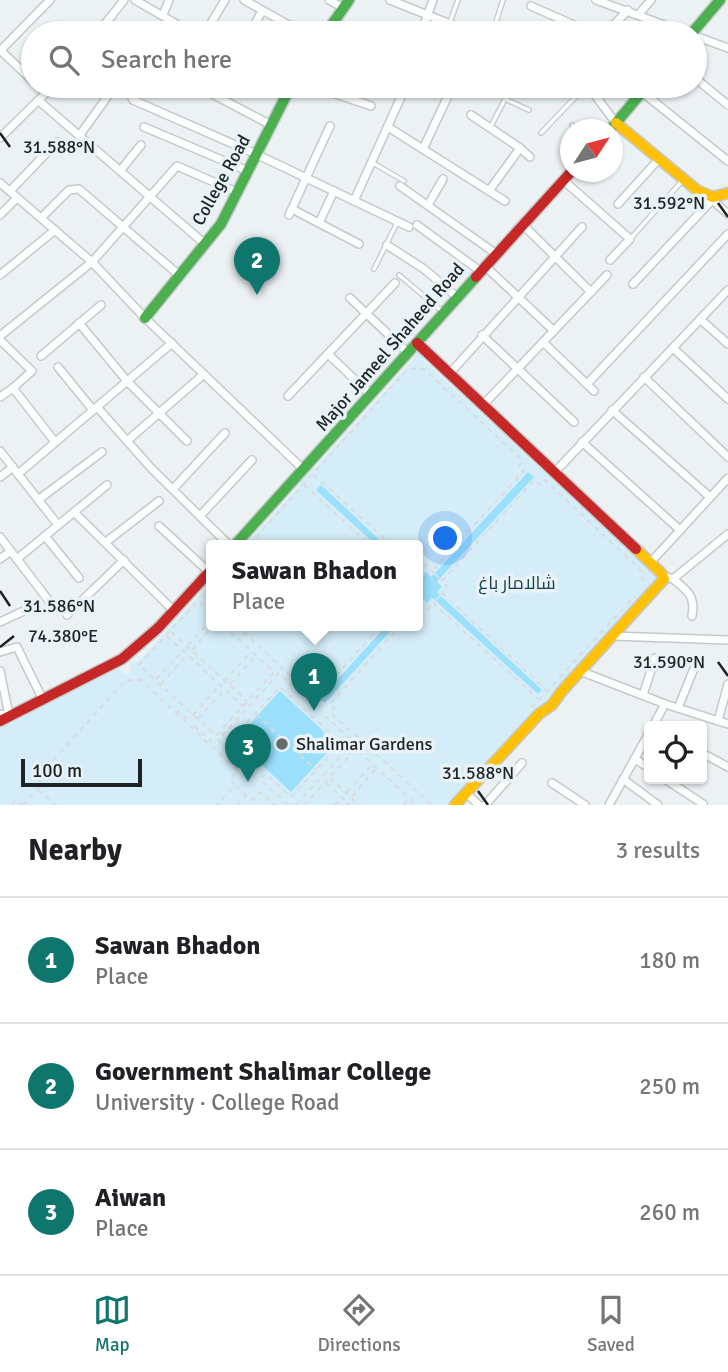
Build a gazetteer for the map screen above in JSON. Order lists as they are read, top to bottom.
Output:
{
  "streets": {
    "street": ["College Road", "Major Jameel Shaheed Road"]
  },
  "parks": ["شالامار باغ"],
  "places": ["Shalimar Gardens"],
  "scale_bar": "100 m",
  "north": "top right",
  "page": {
    "search": "Search here",
    "pins": ["2", "1", "3"],
    "popup": ["Sawan Bhadon", "Place"],
    "scale": "100 m",
    "heading": ["Nearby", "3 results"],
    "list": [
      {
        "mark": "1",
        "name": "Sawan Bhadon",
        "note": "Place",
        "value": "180 m"
      },
      {
        "mark": "2",
        "name": "Government Shalimar College",
        "note": "University · College Road",
        "value": "250 m"
      },
      {
        "mark": "3",
        "name": "Aiwan",
        "note": "Place",
        "value": "260 m"
      }
    ],
    "nav": ["Map", "Directions", "Saved"]
  },
  "coordinates": [
    "31.588°N",
    "31.592°N",
    "31.586°N",
    "74.380°E",
    "31.590°N"
  ]
}
